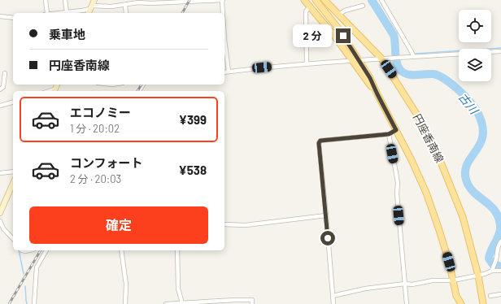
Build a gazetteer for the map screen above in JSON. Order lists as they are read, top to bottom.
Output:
{
  "streets": {
    "main road": ["円座香南線"]
  },
  "water": ["古川"],
  "page": {
    "banner": ["乗車地", "円座香南線"],
    "bubble": "2 分",
    "list": [
      {
        "name": "エコノミー",
        "note": "1 分 · 20:02",
        "value": "¥399"
      },
      {
        "name": "コンフォート",
        "note": "2 分 · 20:03",
        "value": "¥538"
      }
    ],
    "buttons": "確定"
  }
}
